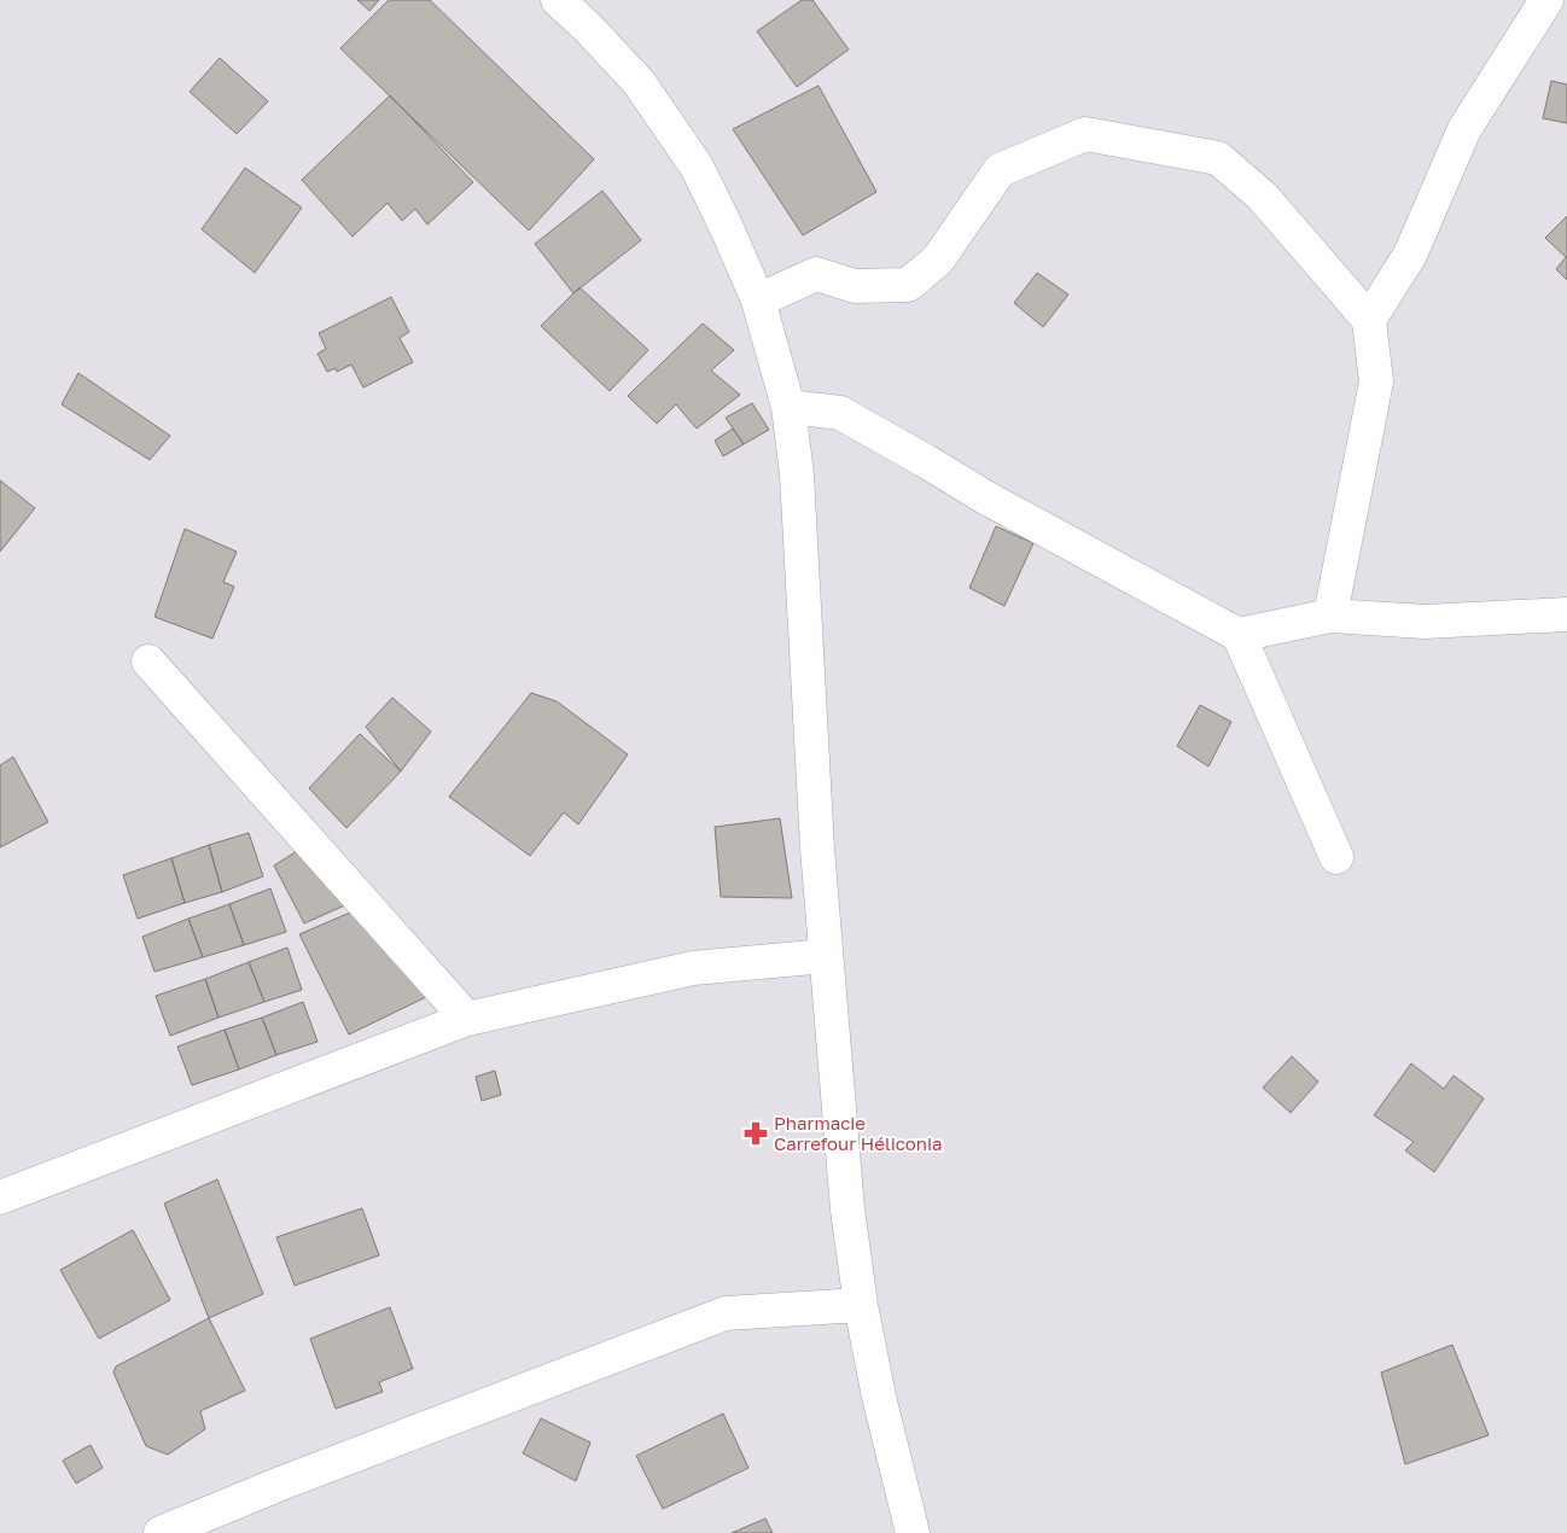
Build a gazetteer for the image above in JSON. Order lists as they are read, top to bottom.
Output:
{
  "places": {
    "pharmacy": ["Pharmacie Carrefour Héliconia"]
  }
}
